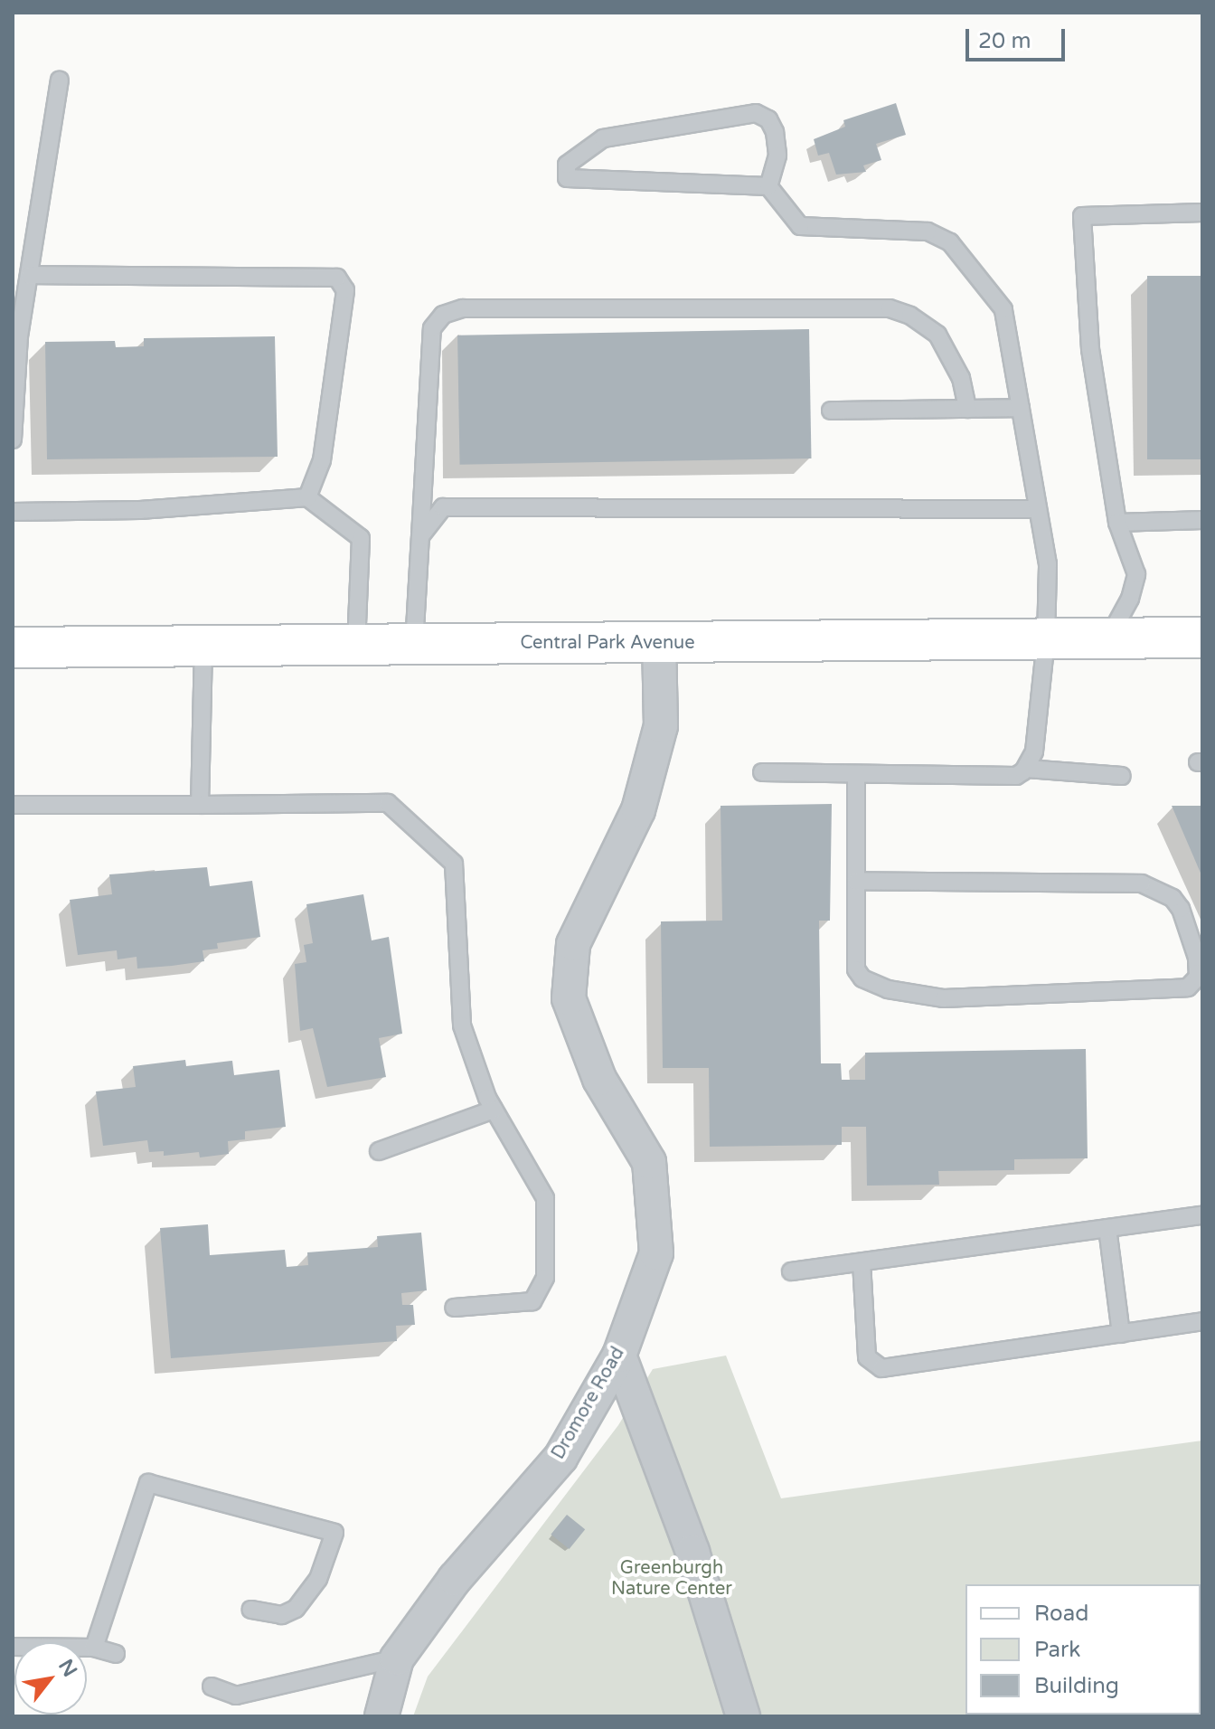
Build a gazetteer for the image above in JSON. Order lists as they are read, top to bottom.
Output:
{
  "streets": {
    "main road": ["Central Park Avenue"],
    "street": ["Dromore Road"]
  },
  "crossings": [
    ["Central Park Avenue", "Dromore Road"]
  ],
  "parks": ["Greenburgh Nature Center"],
  "legend": ["Road", "Park", "Building"],
  "scale_bar": "20 m",
  "north": "top right"
}
